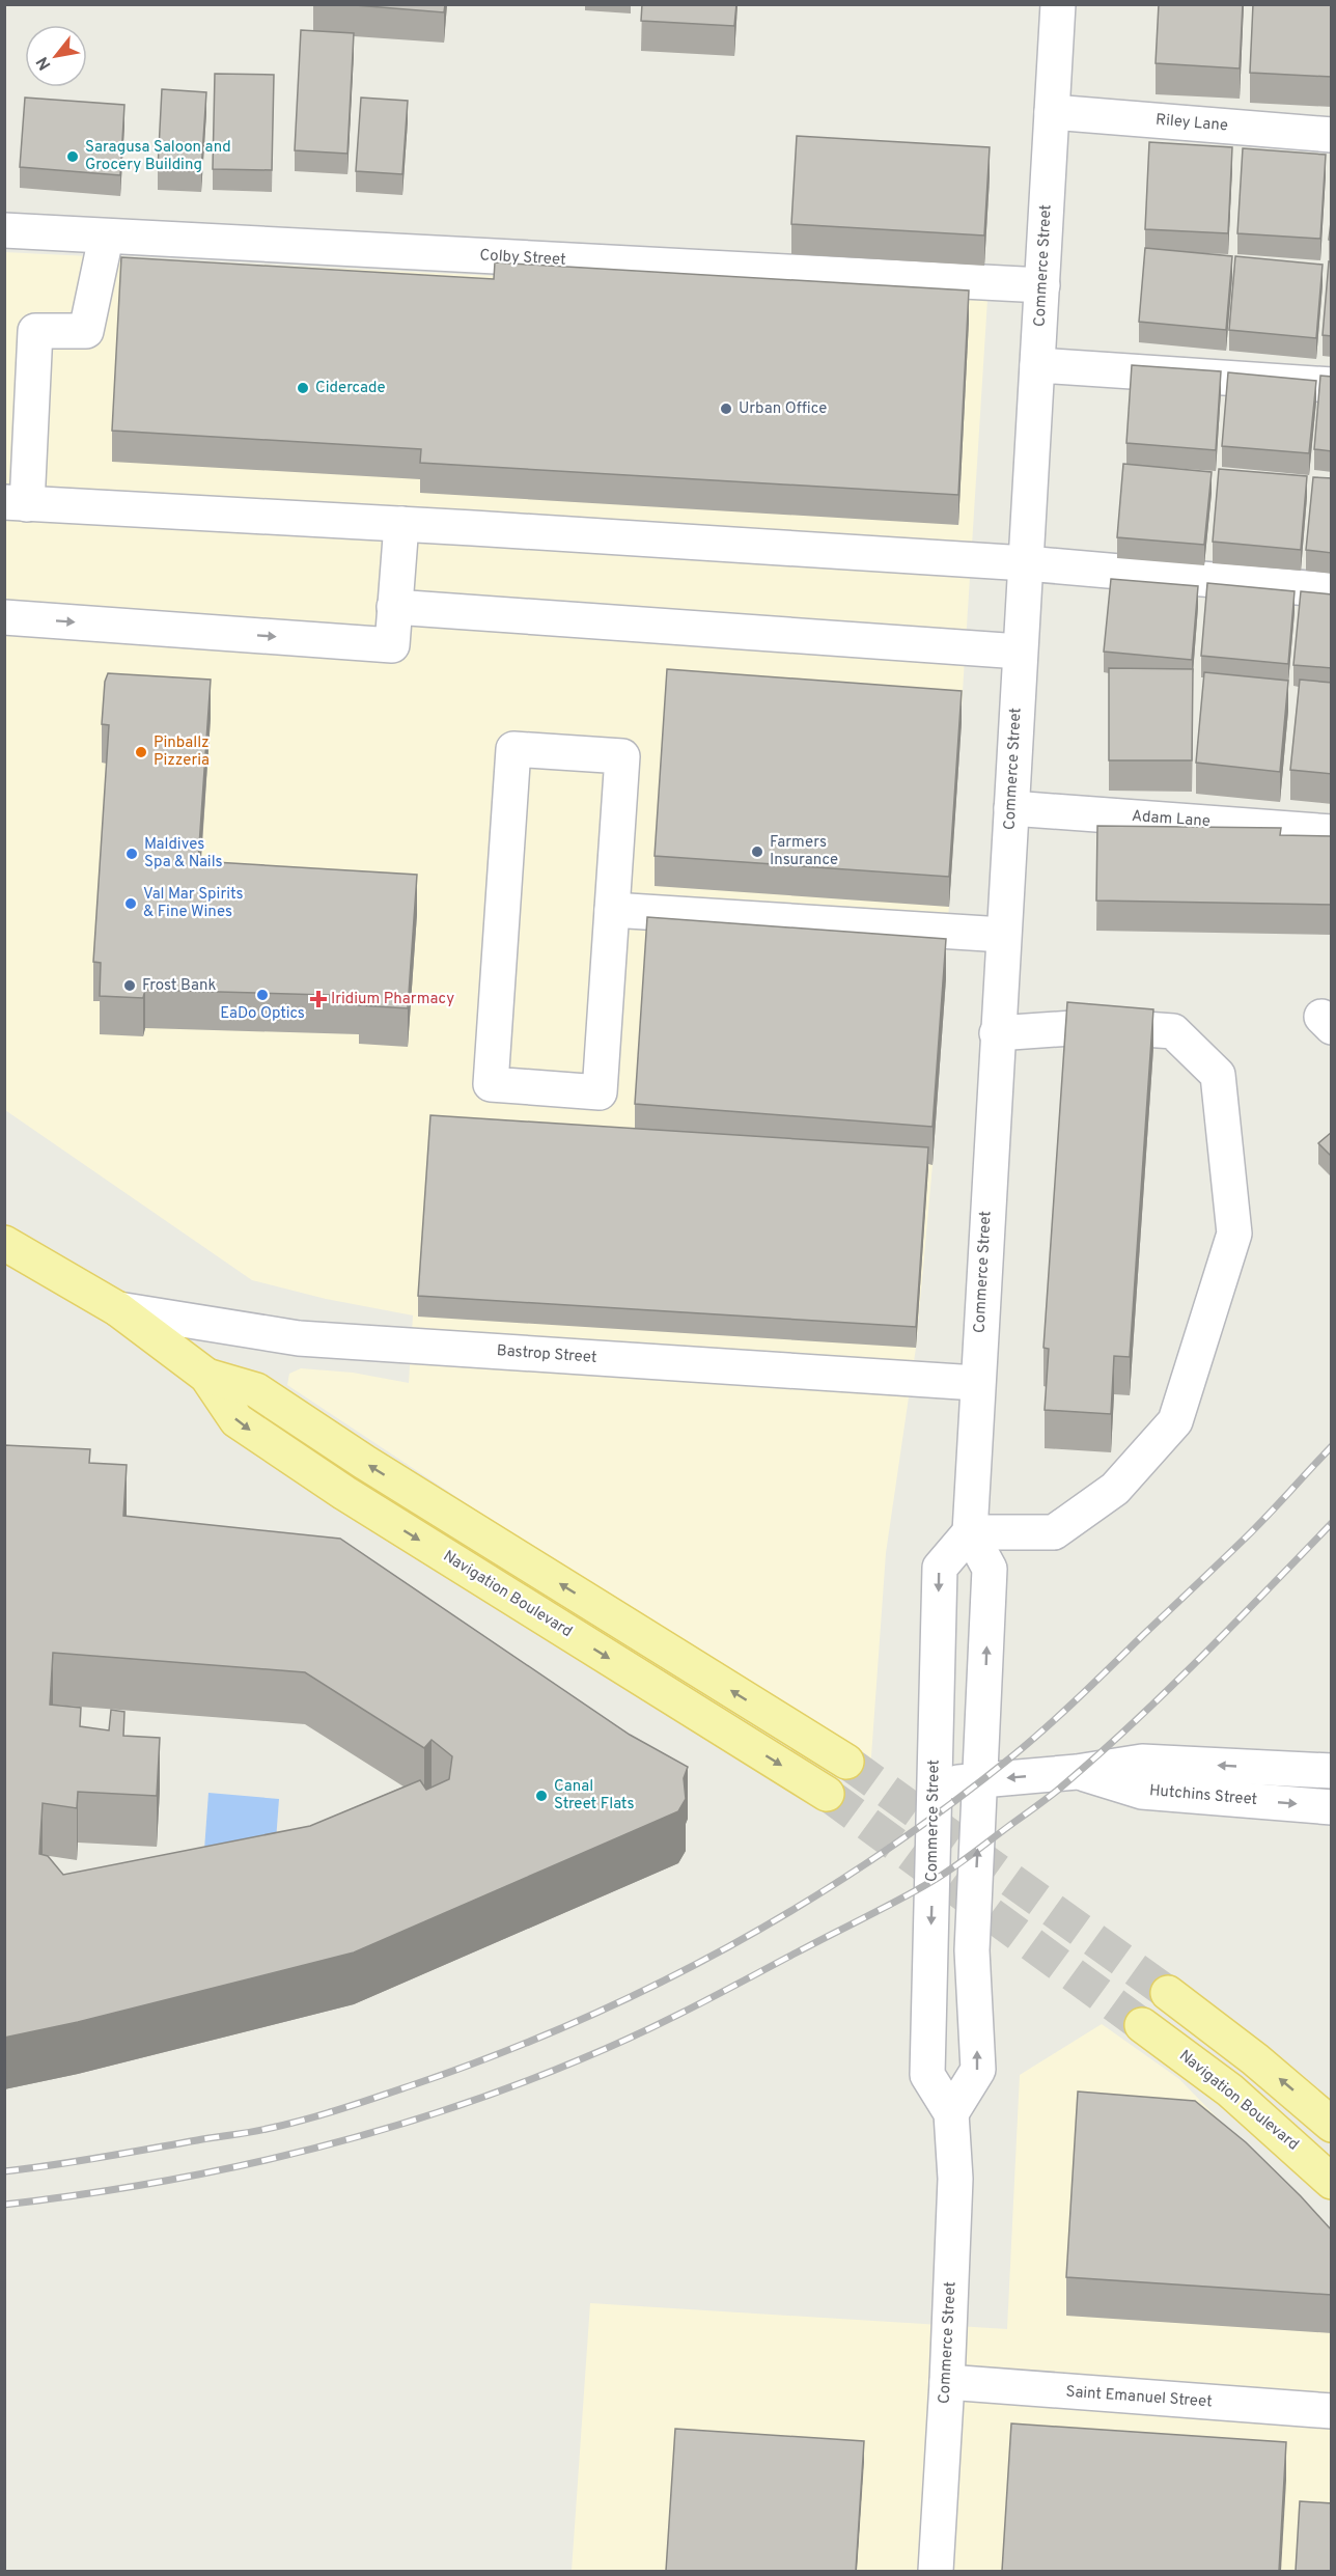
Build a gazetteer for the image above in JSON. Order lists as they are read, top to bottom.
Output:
{
  "streets": {
    "main road": ["Navigation Boulevard"],
    "street": [
      "Riley Lane",
      "Colby Street",
      "Commerce Street",
      "Adam Lane",
      "Bastrop Street",
      "Hutchins Street",
      "Saint Emanuel Street"
    ]
  },
  "crossings": [
    ["Riley Lane", "Commerce Street"],
    ["Colby Street", "Commerce Street"],
    ["Commerce Street", "Adam Lane"],
    ["Commerce Street", "Bastrop Street"],
    ["Commerce Street", "Hutchins Street"],
    ["Commerce Street", "Saint Emanuel Street"],
    ["Bastrop Street", "Navigation Boulevard"]
  ],
  "places": {
    "other": [
      "Saragusa Saloon and Grocery Building",
      "Cidercade",
      "Urban Office",
      "Pinballz Pizzeria",
      "Farmers Insurance",
      "Maldives Spa & Nails",
      "Val Mar Spirits & Fine Wines",
      "Frost Bank",
      "EaDo Optics",
      "Canal Street Flats"
    ],
    "health": ["Iridium Pharmacy"]
  },
  "north": "bottom left"
}
